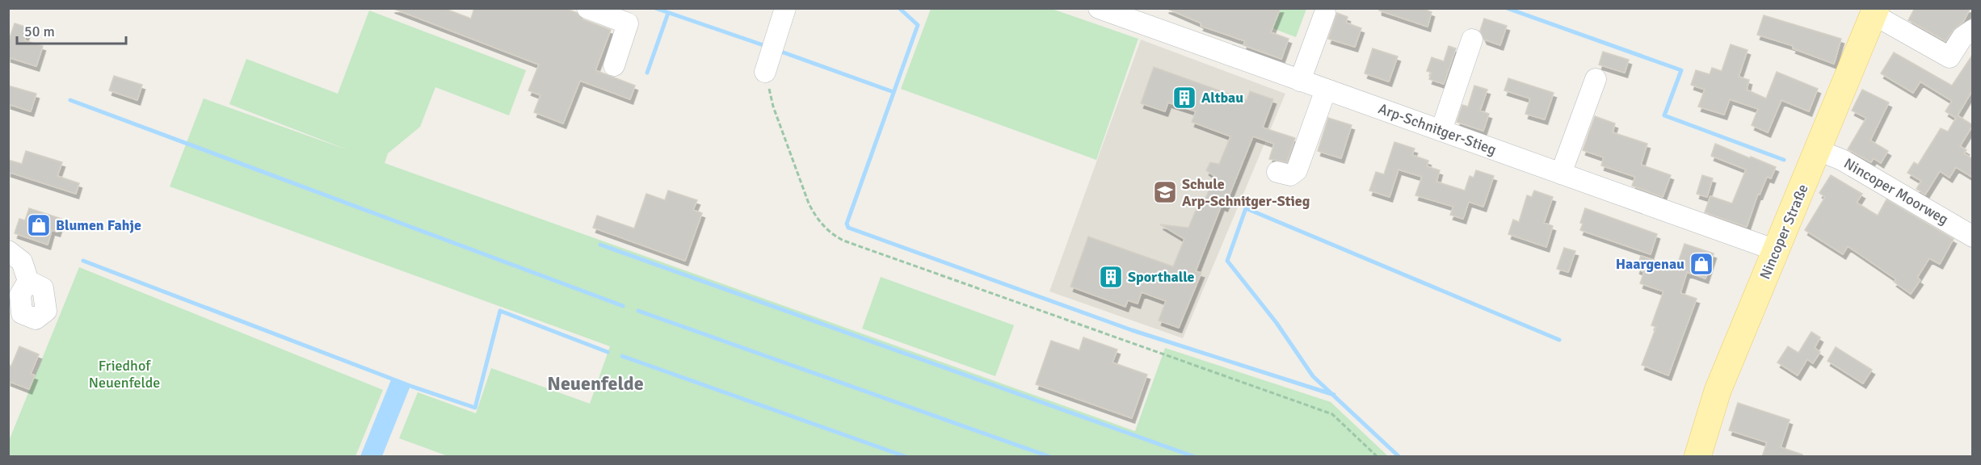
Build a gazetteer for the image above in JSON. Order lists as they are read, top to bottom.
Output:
{
  "streets": {
    "main road": ["Nincoper Straße"],
    "street": ["Arp-Schnitger-Stieg", "Nincoper Moorweg"]
  },
  "crossings": [
    ["Arp-Schnitger-Stieg", "Nincoper Straße"],
    ["Nincoper Moorweg", "Nincoper Straße"]
  ],
  "districts": ["Neuenfelde"],
  "parks": ["Friedhof Neuenfelde"],
  "places": {
    "building": ["Altbau", "Sporthalle"],
    "school or university": ["Schule Arp-Schnitger-Stieg"],
    "shop": ["Blumen Fahje", "Haargenau"]
  },
  "scale_bar": "50 m"
}
